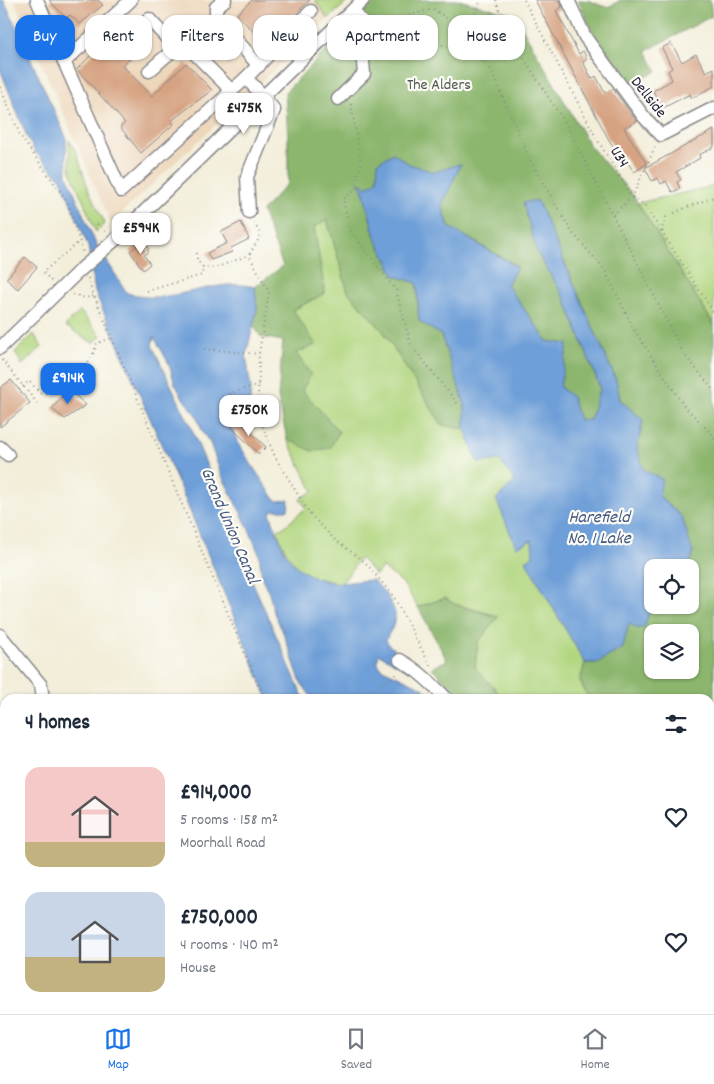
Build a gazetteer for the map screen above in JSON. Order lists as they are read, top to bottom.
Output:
{
  "streets": {
    "street": ["Dellside"],
    "path": ["U34"]
  },
  "water": ["Harefield No. 1 Lake", "Grand Union Canal"],
  "parks": ["The Alders"],
  "page": {
    "chip": [
      "Buy",
      "Rent",
      "Filters",
      "New",
      "Apartment",
      "House"
    ],
    "price": [
      "£475K",
      "£594K",
      "£914K",
      "£750K"
    ],
    "heading": "4 homes",
    "list": [
      {
        "name": "£914,000",
        "note": "5 rooms · 158 m² · Moorhall Road"
      },
      {
        "name": "£750,000",
        "note": "4 rooms · 140 m² · House"
      }
    ],
    "tabs": ["Map", "Saved", "Home"]
  }
}
